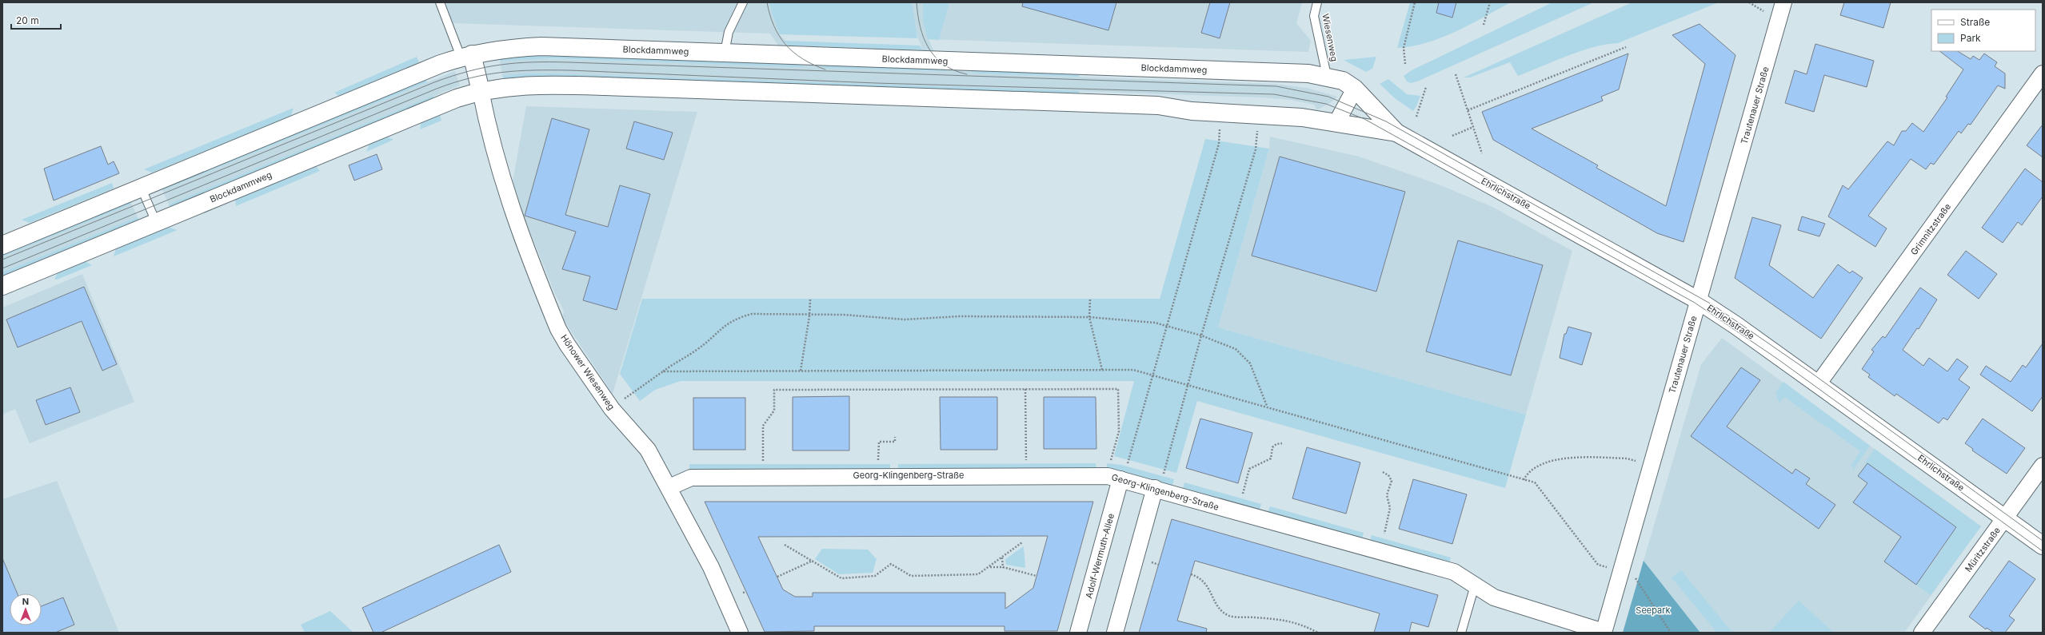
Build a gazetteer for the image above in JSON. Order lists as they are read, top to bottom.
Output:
{
  "streets": {
    "street": [
      "Blockdammweg",
      "Trautenauer Straße",
      "Ehrlichstraße",
      "Grimnitzstraße",
      "Hönower Wiesenweg",
      "Georg-Klingenberg-Straße",
      "Müritzstraße",
      "Adolf-Wermuth-Allee"
    ],
    "lane": ["Wiesenweg"]
  },
  "crossings": [
    ["Wiesenweg", "Blockdammweg"],
    ["Blockdammweg", "Ehrlichstraße"],
    ["Blockdammweg", "Hönower Wiesenweg"],
    ["Trautenauer Straße", "Ehrlichstraße"],
    ["Trautenauer Straße", "Georg-Klingenberg-Straße"],
    ["Ehrlichstraße", "Grimnitzstraße"],
    ["Ehrlichstraße", "Müritzstraße"],
    ["Hönower Wiesenweg", "Georg-Klingenberg-Straße"],
    ["Georg-Klingenberg-Straße", "Adolf-Wermuth-Allee"]
  ],
  "parks": ["Seepark"],
  "legend": ["Straße", "Park"],
  "scale_bar": "20 m",
  "north": "top"
}
